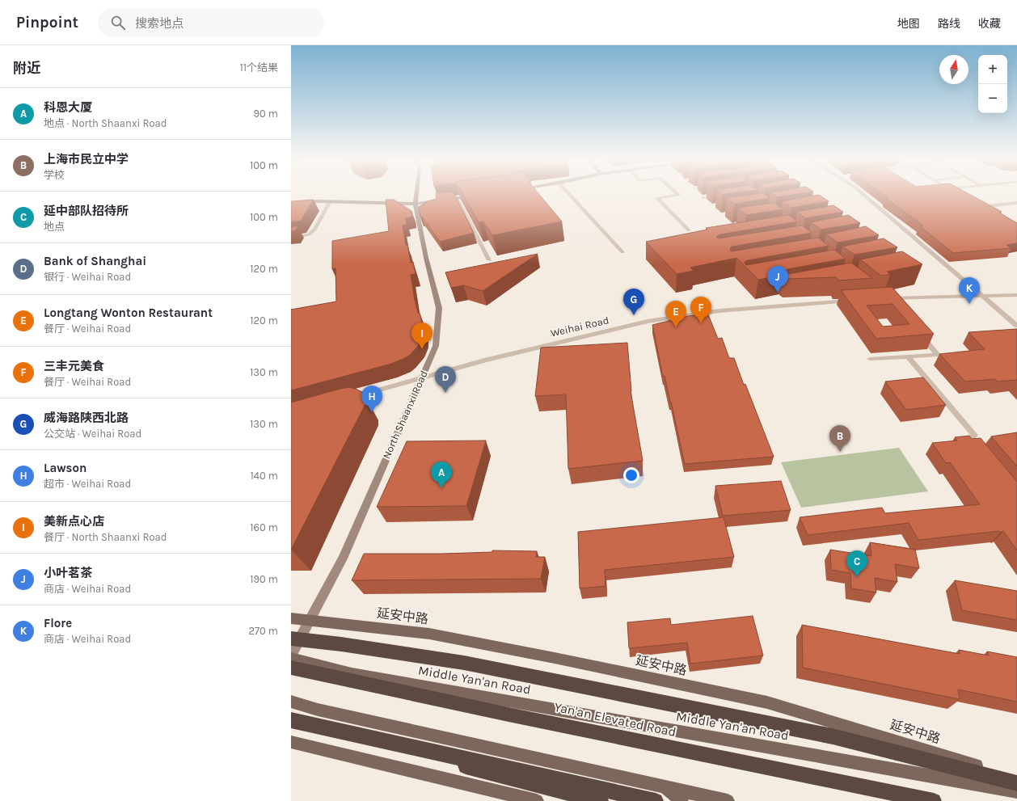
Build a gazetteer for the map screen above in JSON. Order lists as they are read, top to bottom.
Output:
{
  "streets": {
    "highway": ["Yan'an Elevated Road"],
    "main road": ["North Shaanxi Road", "延安中路", "Middle Yan'an Road"],
    "street": ["Weihai Road"]
  },
  "crossings": [
    ["Weihai Road", "North Shaanxi Road"],
    ["North Shaanxi Road", "延安中路"]
  ],
  "north": "top",
  "page": {
    "header": "Pinpoint",
    "search": "搜索地点",
    "nav": ["地图", "路线", "收藏"],
    "heading": ["附近", "11个结果"],
    "map_buttons": ["+", "−"],
    "list": [
      {
        "mark": "A",
        "name": "科恩大厦",
        "note": "地点 · North Shaanxi Road",
        "value": "90 m"
      },
      {
        "mark": "B",
        "name": "上海市民立中学",
        "note": "学校",
        "value": "100 m"
      },
      {
        "mark": "C",
        "name": "延中部队招待所",
        "note": "地点",
        "value": "100 m"
      },
      {
        "mark": "D",
        "name": "Bank of Shanghai",
        "note": "银行 · Weihai Road",
        "value": "120 m"
      },
      {
        "mark": "E",
        "name": "Longtang Wonton Restaurant",
        "note": "餐厅 · Weihai Road",
        "value": "120 m"
      },
      {
        "mark": "F",
        "name": "三丰元美食",
        "note": "餐厅 · Weihai Road",
        "value": "130 m"
      },
      {
        "mark": "G",
        "name": "威海路陕西北路",
        "note": "公交站 · Weihai Road",
        "value": "130 m"
      },
      {
        "mark": "H",
        "name": "Lawson",
        "note": "超市 · Weihai Road",
        "value": "140 m"
      },
      {
        "mark": "I",
        "name": "美新点心店",
        "note": "餐厅 · North Shaanxi Road",
        "value": "160 m"
      },
      {
        "mark": "J",
        "name": "小叶茗茶",
        "note": "商店 · Weihai Road",
        "value": "190 m"
      },
      {
        "mark": "K",
        "name": "Flore",
        "note": "商店 · Weihai Road",
        "value": "270 m"
      }
    ],
    "pins": [
      "J",
      "K",
      "G",
      "F",
      "E",
      "I",
      "D",
      "H",
      "B",
      "A",
      "C"
    ]
  }
}
